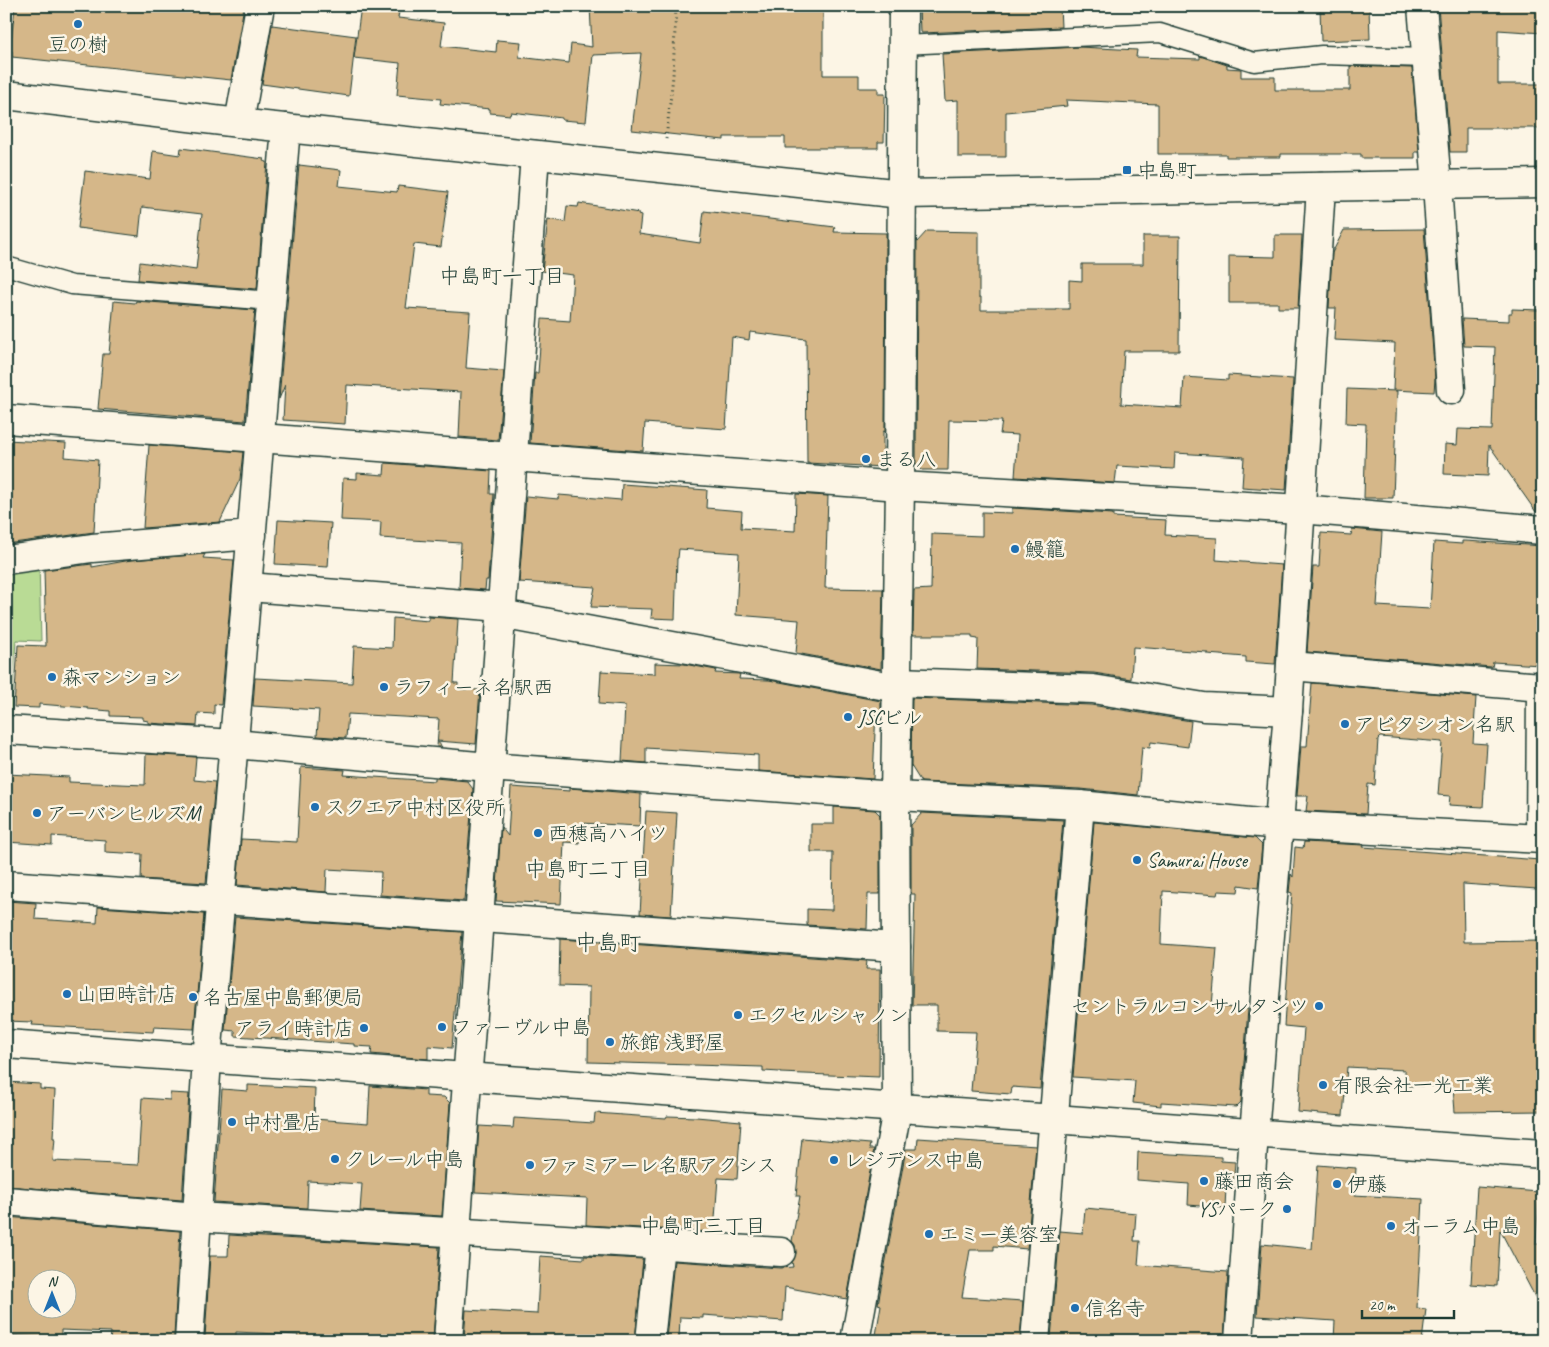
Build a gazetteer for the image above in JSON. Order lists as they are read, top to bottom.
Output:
{
  "districts": [
    "中島町一丁目",
    "中島町二丁目",
    "中島町",
    "中島町三丁目"
  ],
  "places": {
    "other": [
      "豆の樹",
      "まる八",
      "鰻籠",
      "森マンション",
      "ラフィーネ名駅西",
      "JSCビル",
      "アビタシオン名駅",
      "スクエア中村区役所",
      "アーバンヒルズM",
      "西穂高ハイツ",
      "Samurai House",
      "山田時計店",
      "名古屋中島郵便局",
      "セントラルコンサルタンツ",
      "エクセルシャノン",
      "ファーヴル中島",
      "アライ時計店",
      "旅館 浅野屋",
      "有限会社一光工業",
      "中村畳店",
      "クレール中島",
      "レジデンス中島",
      "ファミアーレ名駅アクシス",
      "藤田商会",
      "伊藤",
      "YSパーク",
      "オーラム中島",
      "エミー美容室",
      "信名寺"
    ],
    "transit": ["中島町"]
  },
  "scale_bar": "20 m",
  "north": "top"
}
